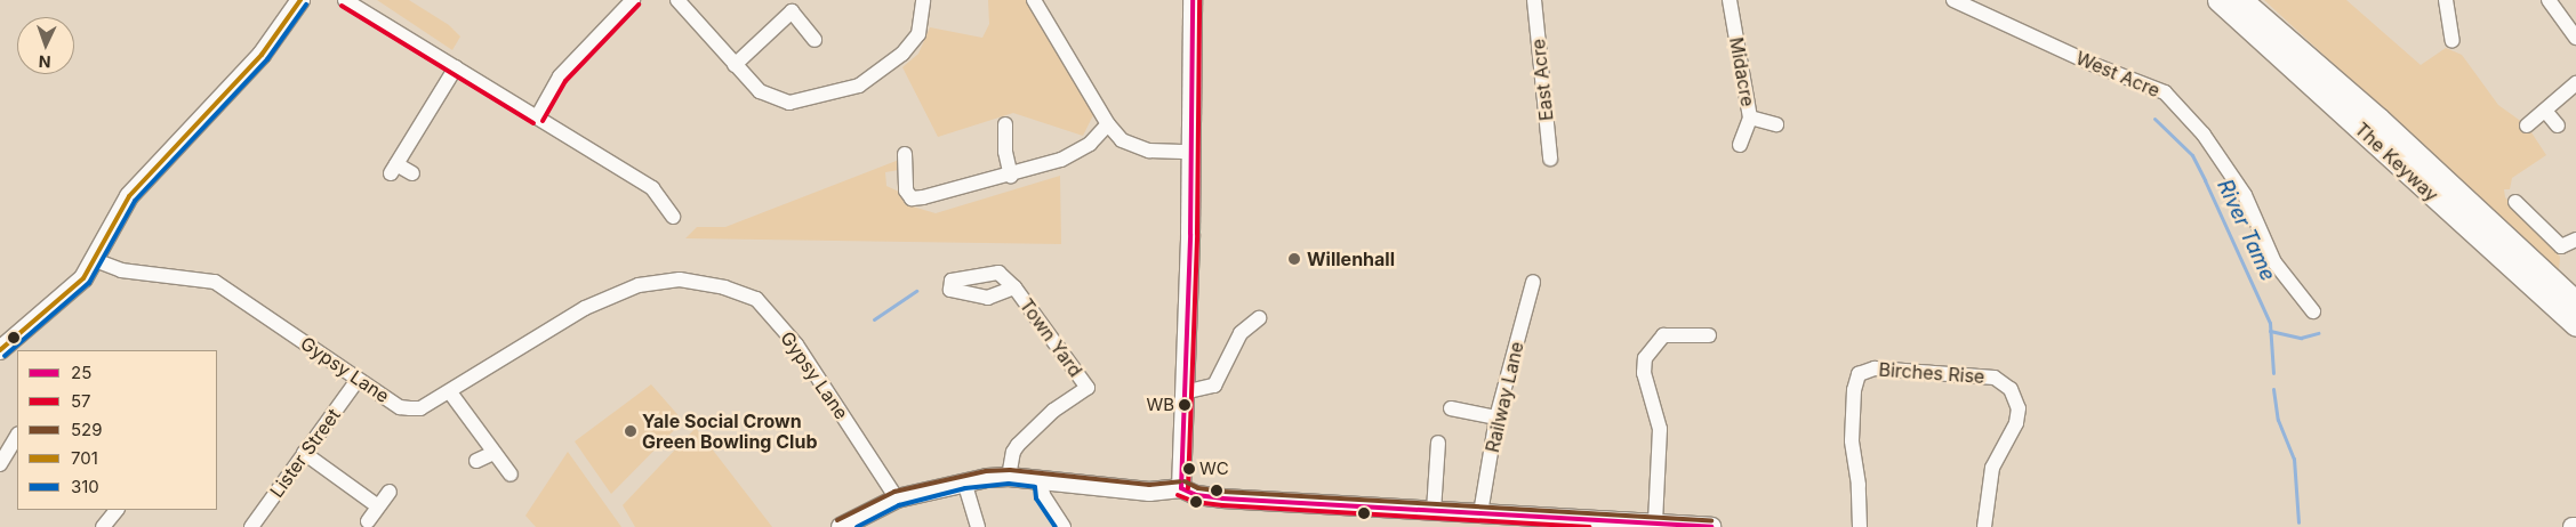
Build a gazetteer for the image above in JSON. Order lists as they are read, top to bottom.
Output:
{
  "streets": {
    "highway": ["The Keyway"],
    "street": [
      "Midacre",
      "West Acre",
      "East Acre",
      "Town Yard",
      "Gypsy Lane",
      "Birches Rise",
      "Railway Lane",
      "Lister Street"
    ]
  },
  "crossings": [
    ["Gypsy Lane", "Lister Street"]
  ],
  "water": ["River Tame"],
  "places": [
    "Willenhall",
    "WB",
    "Yale Social Crown Green Bowling Club",
    "WC"
  ],
  "lines": [
    "transit line 25",
    "transit line 57",
    "transit line 701",
    "transit line 310",
    "transit line 529"
  ],
  "legend": [
    "25",
    "57",
    "529",
    "701",
    "310"
  ],
  "north": "bottom"
}
